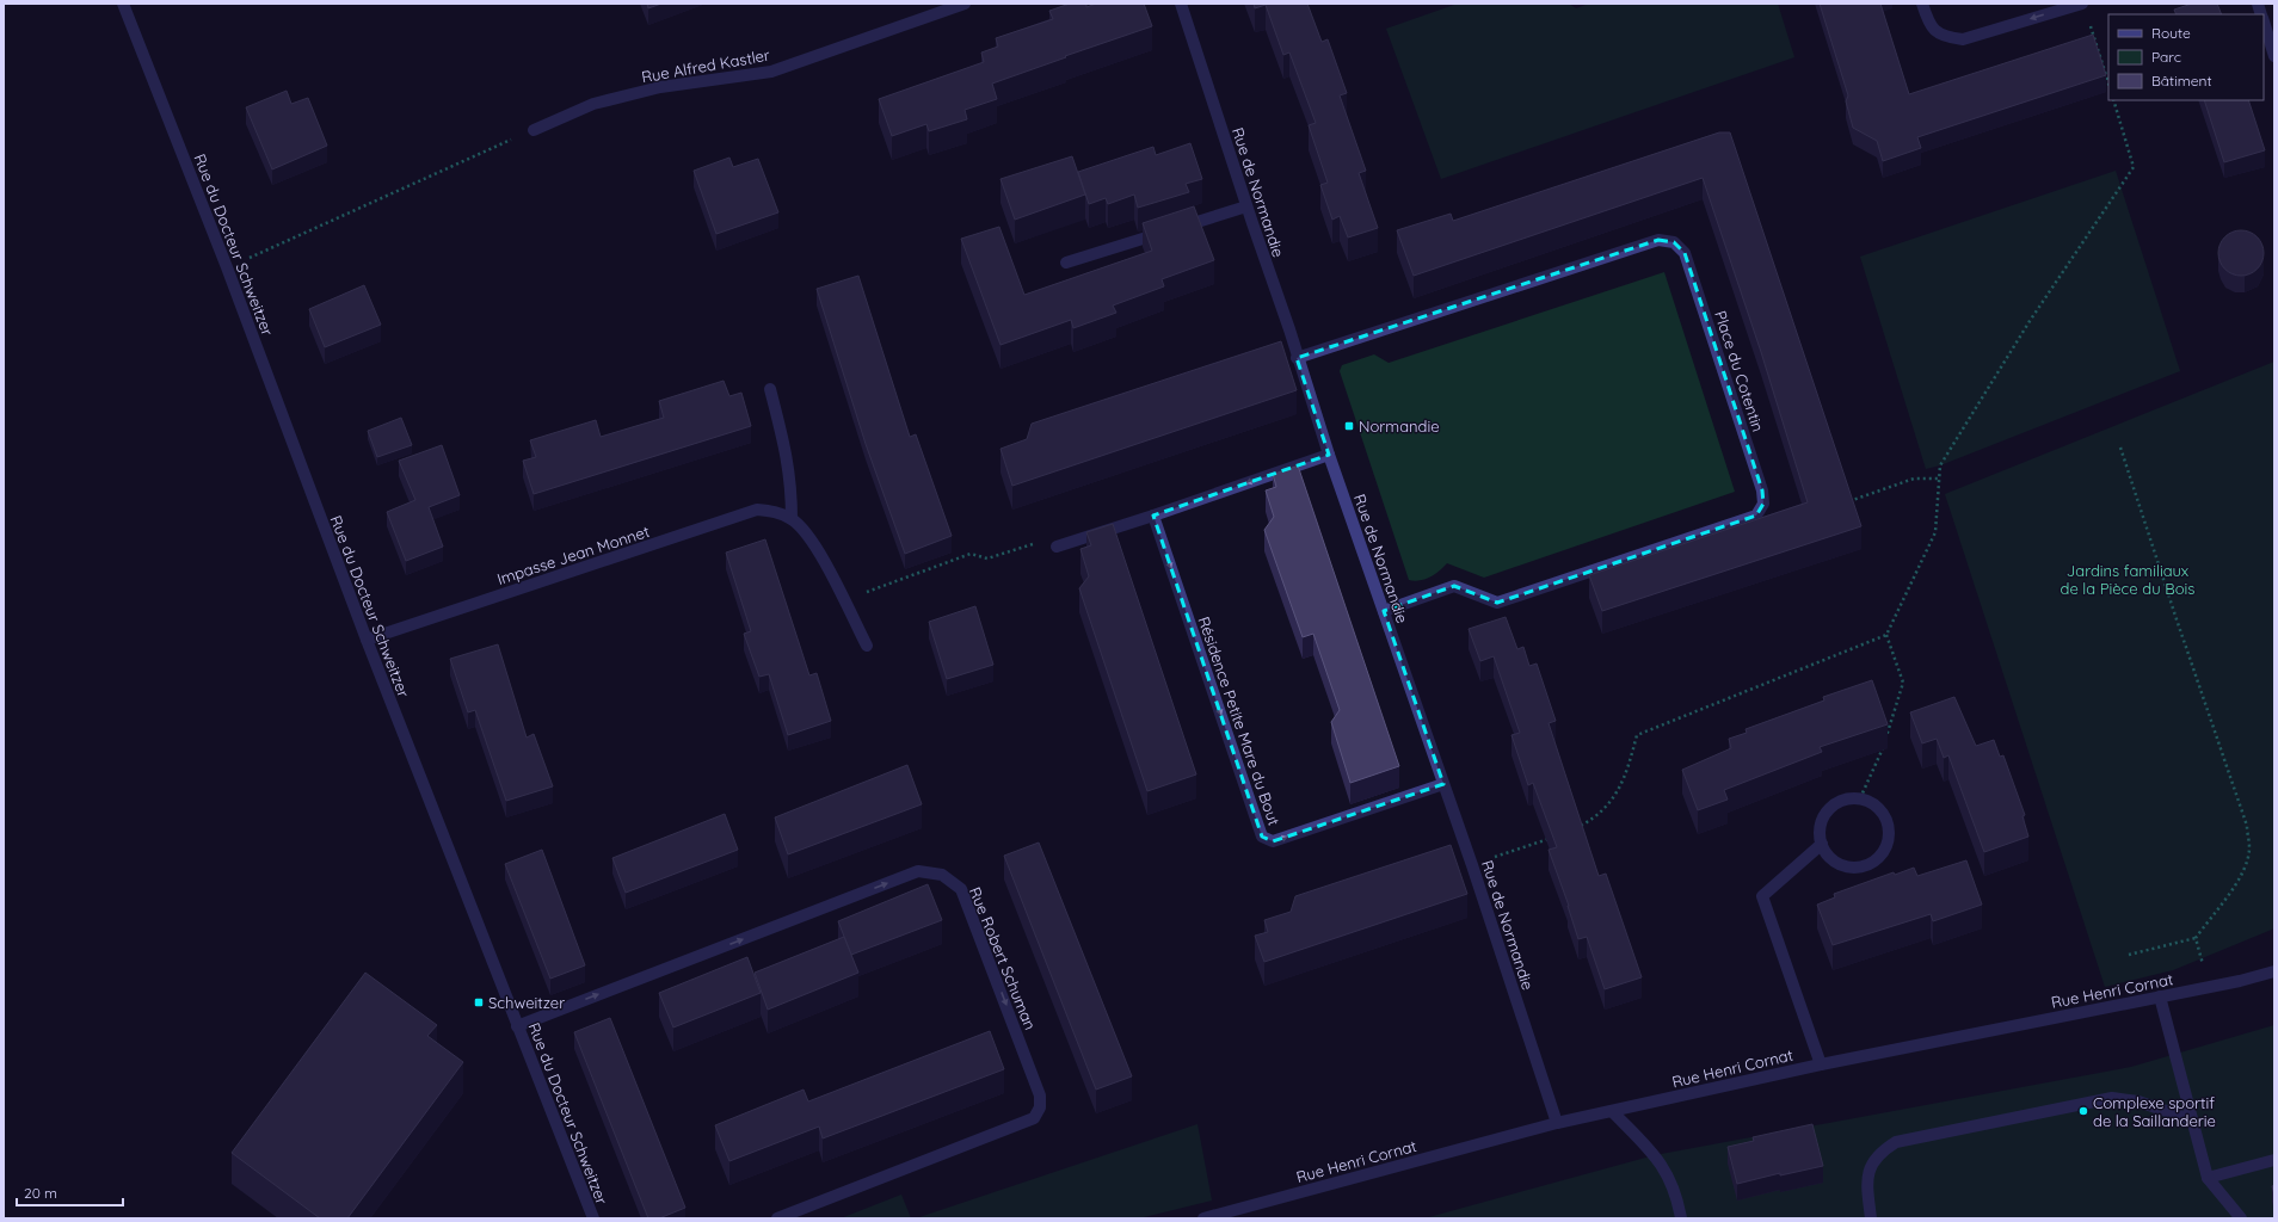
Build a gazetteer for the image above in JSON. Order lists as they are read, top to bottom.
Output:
{
  "streets": {
    "street": [
      "Rue Alfred Kastler",
      "Rue de Normandie",
      "Rue du Docteur Schweitzer",
      "Place du Cotentin",
      "Impasse Jean Monnet",
      "Résidence Petite Mare du Bout",
      "Rue Robert Schuman",
      "Rue Henri Cornat"
    ]
  },
  "crossings": [
    ["Rue de Normandie", "Place du Cotentin"],
    ["Rue de Normandie", "Résidence Petite Mare du Bout"],
    ["Rue de Normandie", "Rue Henri Cornat"],
    ["Rue du Docteur Schweitzer", "Impasse Jean Monnet"],
    ["Rue du Docteur Schweitzer", "Rue Robert Schuman"]
  ],
  "parks": ["Jardins familiaux de la Pièce du Bois"],
  "places": {
    "transit": ["Normandie", "Schweitzer"],
    "other": ["Complexe sportif de la Saillanderie"]
  },
  "legend": ["Route", "Parc", "Bâtiment"],
  "scale_bar": "20 m"
}
